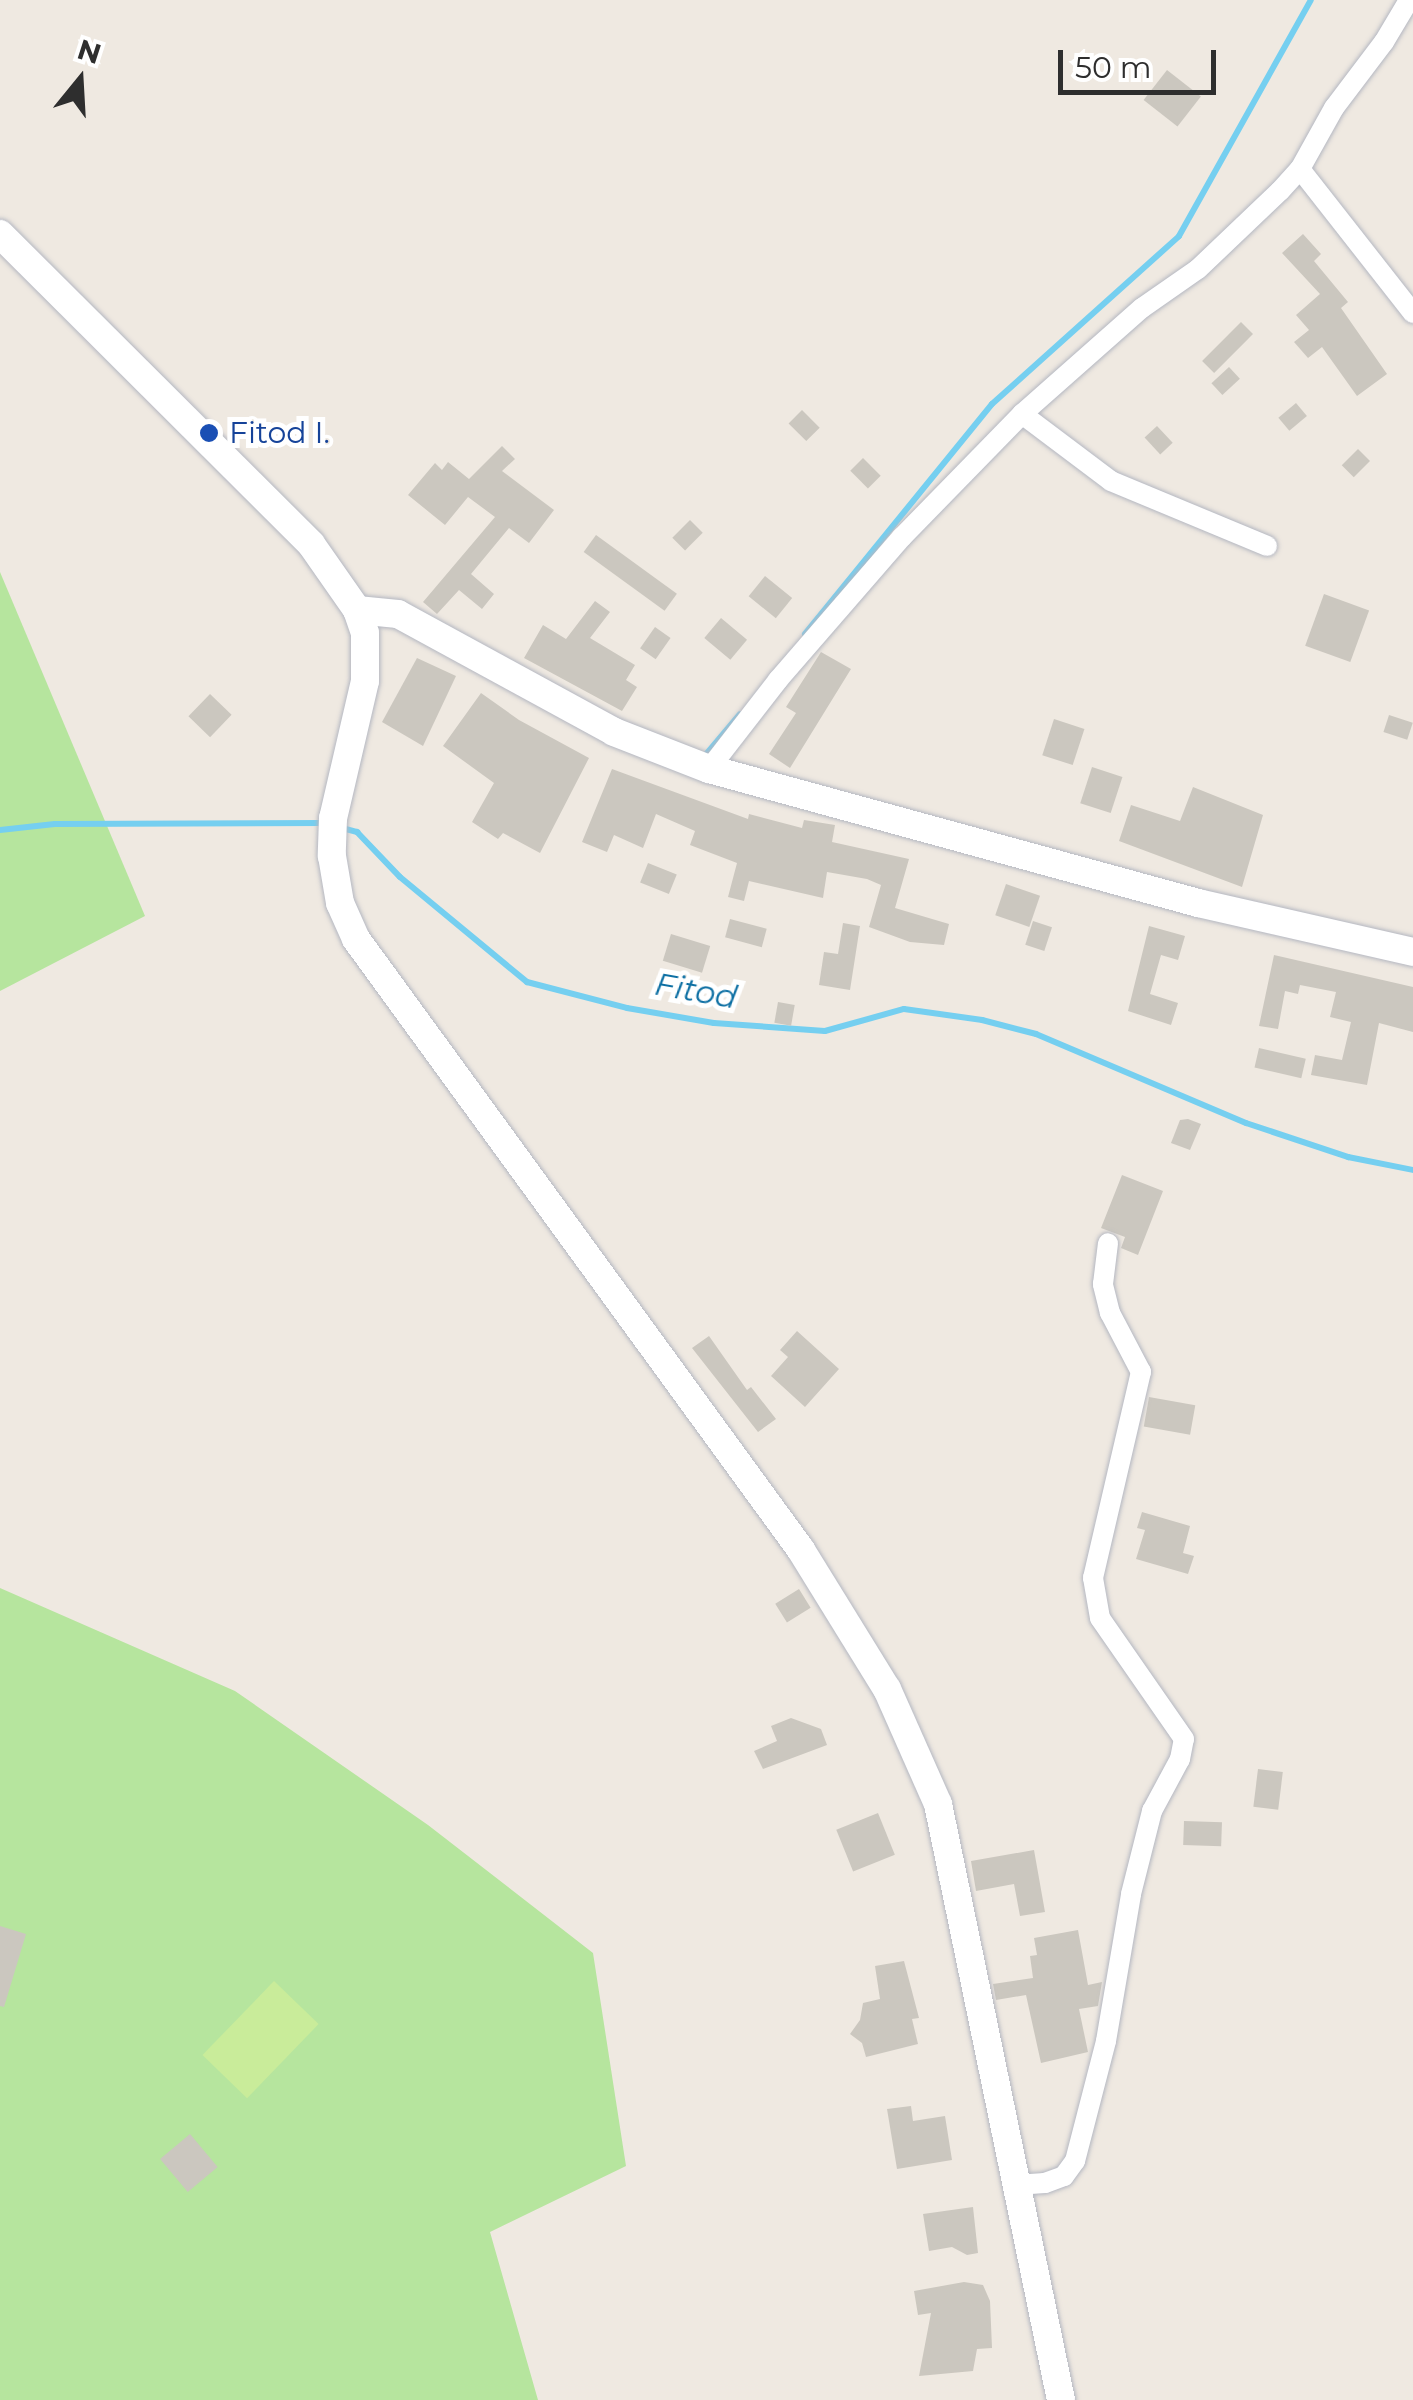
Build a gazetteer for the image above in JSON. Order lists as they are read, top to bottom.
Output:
{
  "water": ["Fitod"],
  "places": ["Fitod I."],
  "scale_bar": "50 m",
  "north": "top"
}
